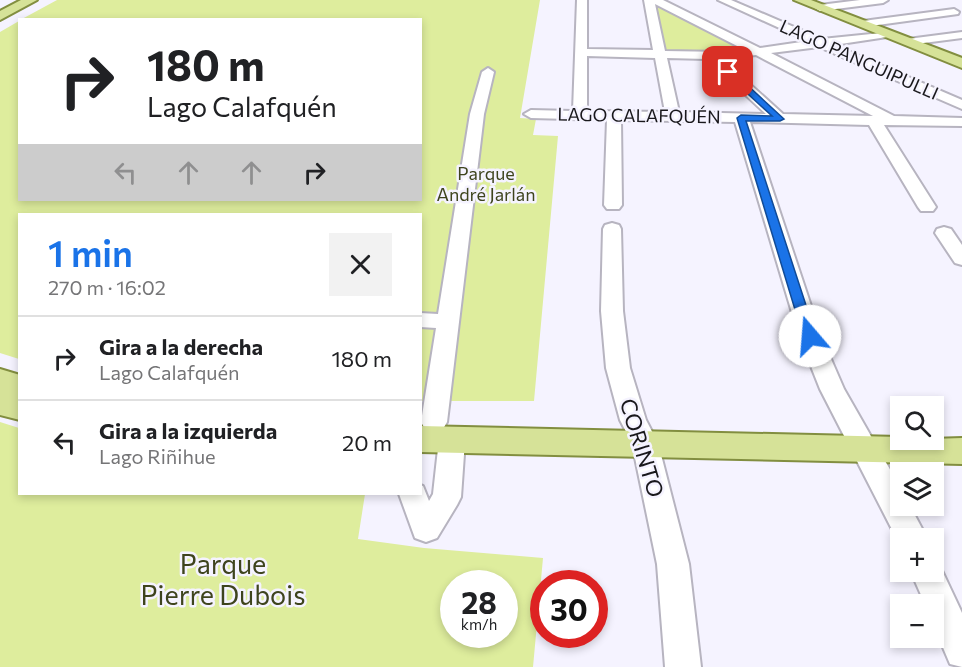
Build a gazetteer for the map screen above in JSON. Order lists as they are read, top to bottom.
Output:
{
  "streets": {
    "street": ["LAGO PANGUIPULLI", "LAGO CALAFQUÉN", "CORINTO"]
  },
  "crossings": [
    ["LAGO CALAFQUÉN", "CORINTO"]
  ],
  "parks": ["Parque André Jarlán", "Parque Pierre Dubois"],
  "page": {
    "turn": ["180 m", "Lago Calafquén"],
    "heading": ["1 min", "270 m · 16:02"],
    "list": [
      {
        "name": "Gira a la derecha",
        "note": "Lago Calafquén",
        "value": "180 m"
      },
      {
        "name": "Gira a la izquierda",
        "note": "Lago Riñihue",
        "value": "20 m"
      }
    ],
    "map_buttons": ["+", "−"],
    "speed": "28 km/h",
    "limit": "30"
  }
}
